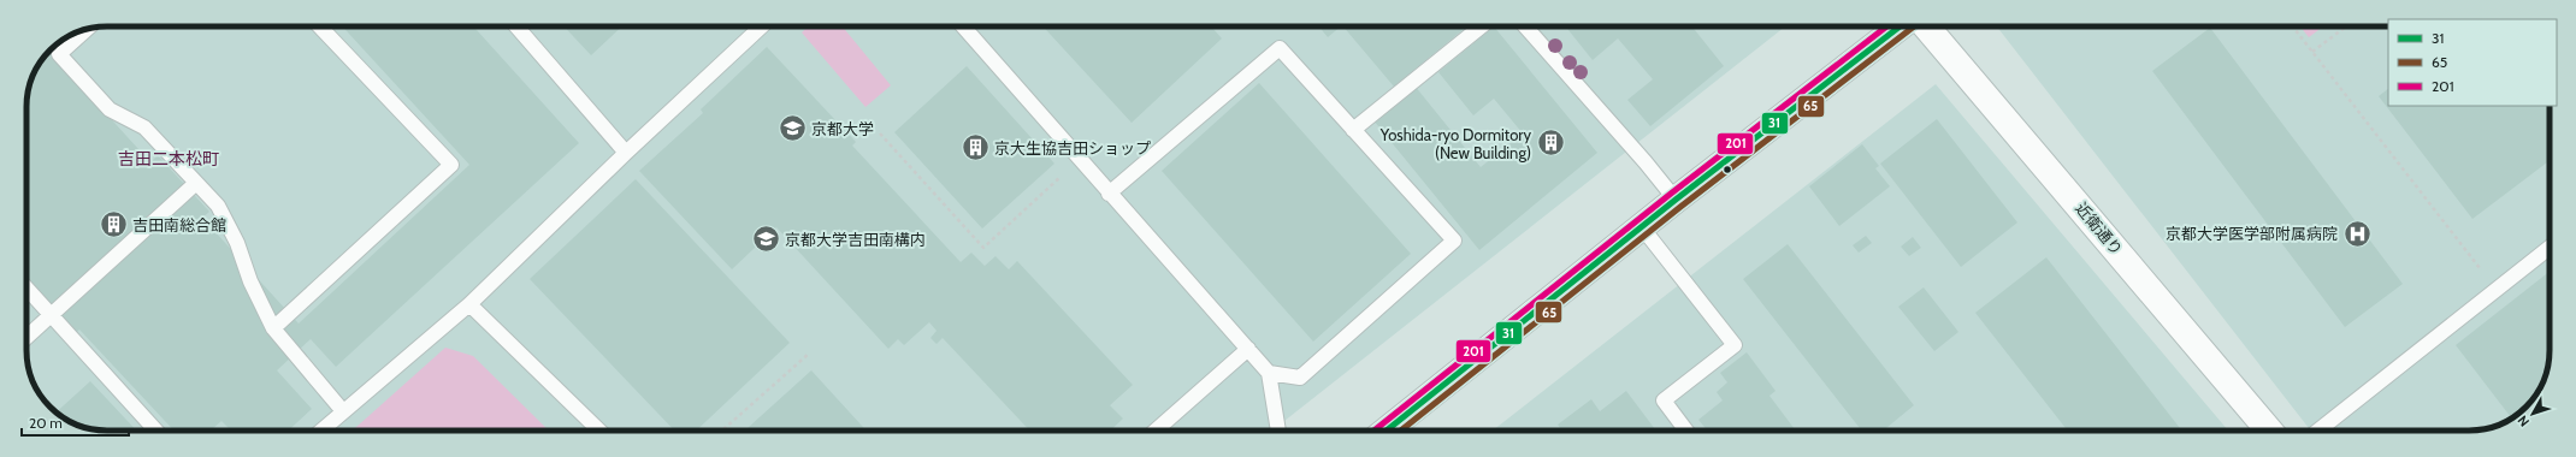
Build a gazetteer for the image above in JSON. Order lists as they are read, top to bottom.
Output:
{
  "streets": {
    "main road": ["近衛通り"]
  },
  "districts": ["吉田二本松町"],
  "places": {
    "school or university": ["京都大学", "京都大学吉田南構内"],
    "building": ["Yoshida-ryo Dormitory (New Building)", "京大生協吉田ショップ", "吉田南総合館"],
    "hospital": ["京都大学医学部附属病院"]
  },
  "lines": ["transit line 31", "transit line 65", "transit line 201"],
  "legend": ["31", "65", "201"],
  "scale_bar": "20 m",
  "north": "bottom left"
}
